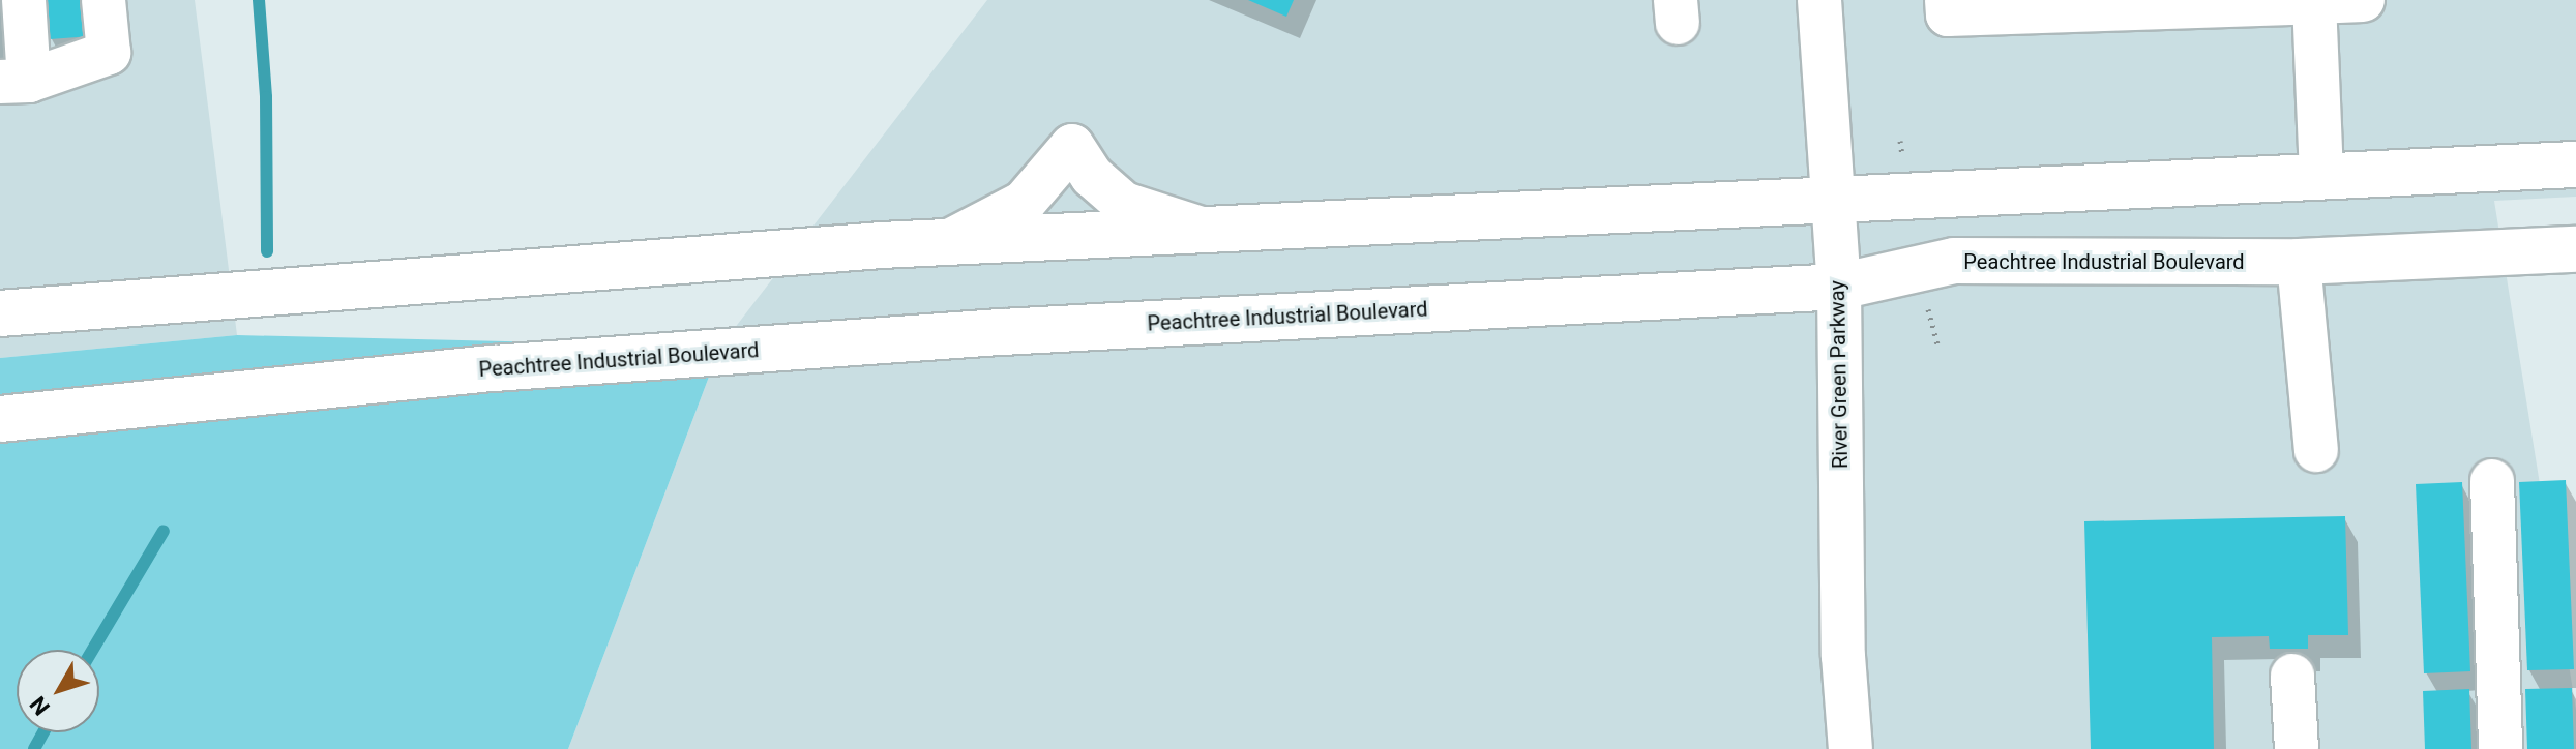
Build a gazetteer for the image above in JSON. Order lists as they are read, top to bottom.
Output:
{
  "streets": {
    "highway": ["Peachtree Industrial Boulevard"],
    "street": ["River Green Parkway"]
  },
  "crossings": [
    ["Peachtree Industrial Boulevard", "River Green Parkway"]
  ],
  "north": "bottom left"
}
